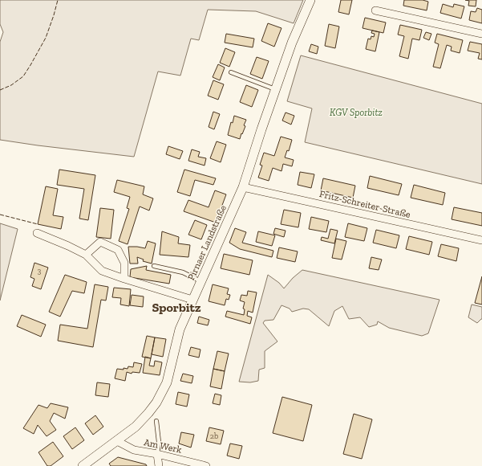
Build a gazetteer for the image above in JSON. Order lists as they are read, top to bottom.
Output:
{
  "streets": {
    "street": ["Fritz-Schreiter-Straße", "Pirnaer Landstraße", "Am Werk"]
  },
  "crossings": [
    ["Fritz-Schreiter-Straße", "Pirnaer Landstraße"],
    ["Pirnaer Landstraße", "Am Werk"]
  ],
  "districts": ["Sporbitz"],
  "parks": ["KGV Sporbitz"],
  "house_numbers": ["3", "2b"]
}
